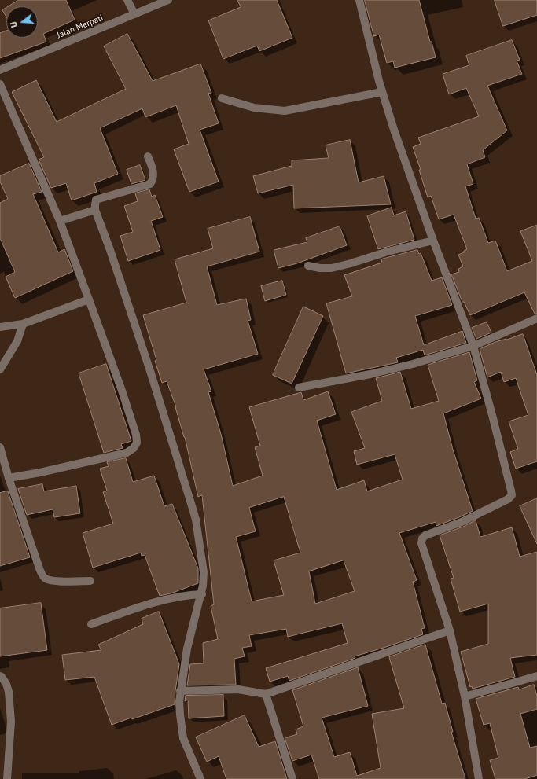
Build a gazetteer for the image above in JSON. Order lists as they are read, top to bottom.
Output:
{
  "streets": {
    "street": ["Jalan Merpati"]
  },
  "north": "left"
}
